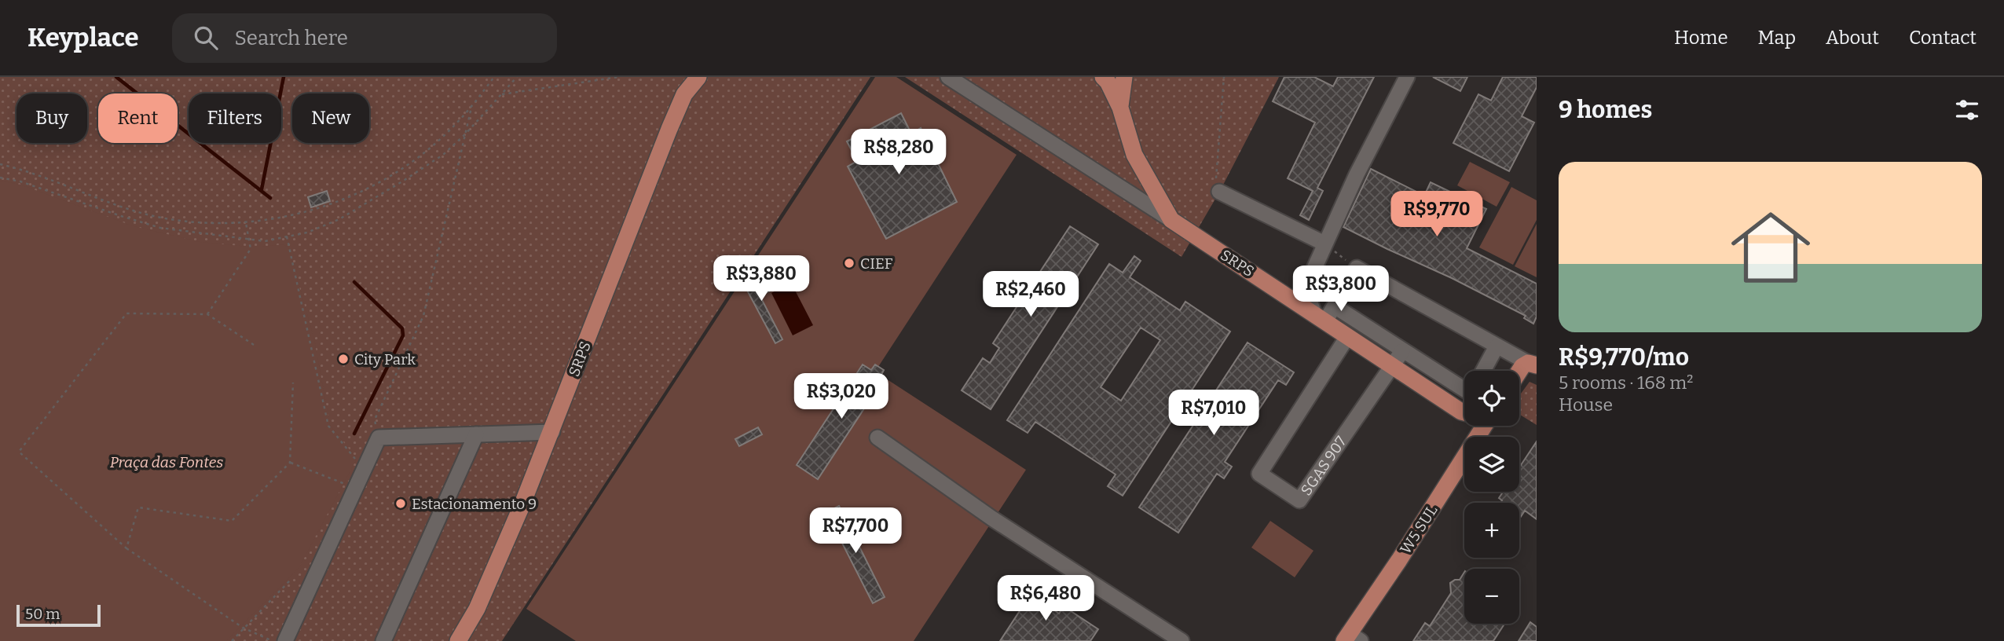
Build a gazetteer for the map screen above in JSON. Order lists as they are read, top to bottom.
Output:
{
  "streets": {
    "main road": ["SRPS", "W5 SUL"],
    "lane": ["SGAS 907"]
  },
  "crossings": [
    ["SRPS", "SGAS 907"],
    ["SRPS", "W5 SUL"]
  ],
  "parks": ["Praça das Fontes"],
  "places": ["CIEF", "City Park", "Estacionamento 9"],
  "scale_bar": "50 m",
  "page": {
    "header": "Keyplace",
    "search": "Search here",
    "nav": [
      "Home",
      "Map",
      "About",
      "Contact"
    ],
    "heading": "9 homes",
    "chip": [
      "Buy",
      "Rent",
      "Filters",
      "New"
    ],
    "price": [
      "R$8,280",
      "R$9,770",
      "R$3,880",
      "R$3,800",
      "R$2,460",
      "R$3,020",
      "R$7,010",
      "R$7,700",
      "R$6,480"
    ],
    "list": [
      {
        "name": "R$9,770/mo",
        "note": "5 rooms · 168 m² · House"
      }
    ],
    "map_buttons": ["+", "−"],
    "scale": "50 m"
  }
}
